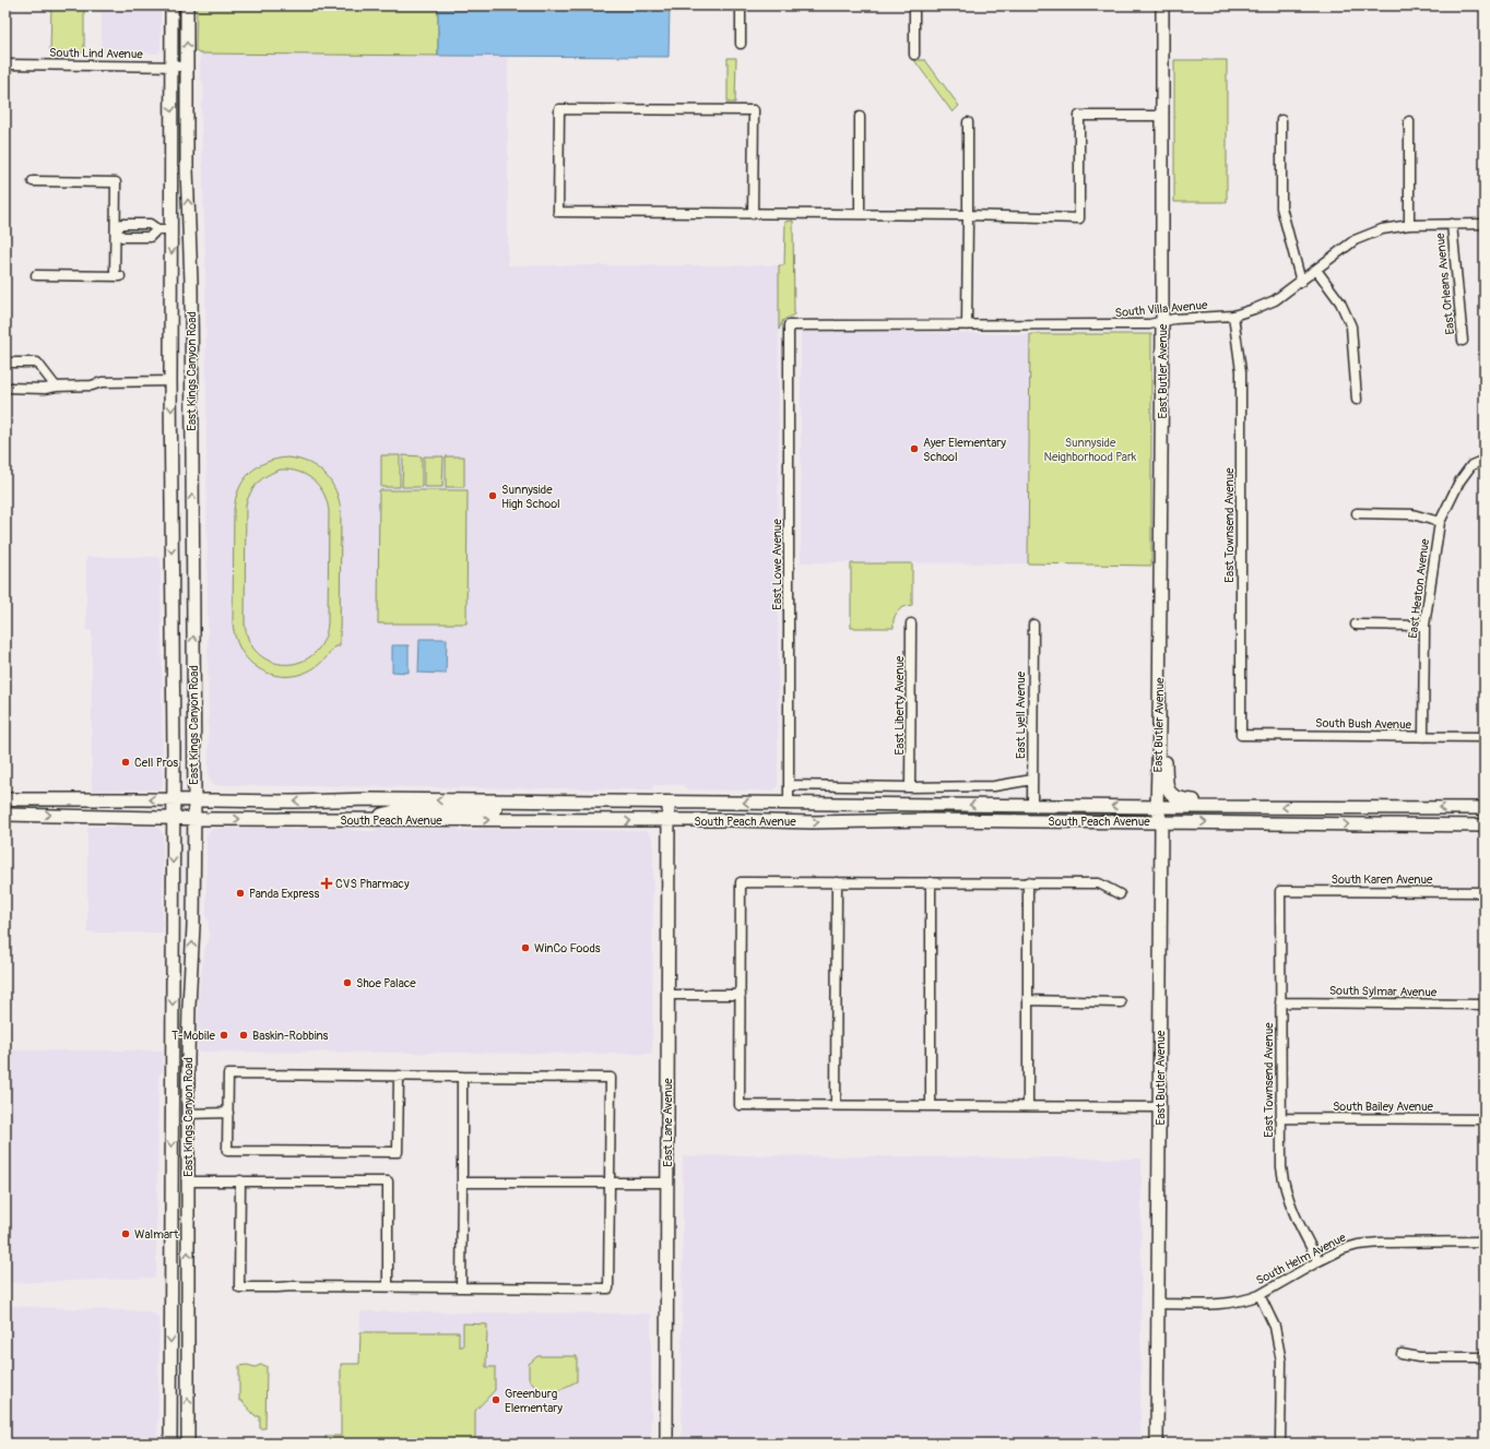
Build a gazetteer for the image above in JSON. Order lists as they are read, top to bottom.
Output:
{
  "streets": {
    "main road": [
      "East Kings Canyon Road",
      "East Butler Avenue",
      "South Peach Avenue",
      "East Lane Avenue"
    ],
    "street": [
      "South Lind Avenue",
      "East Orleans Avenue",
      "South Villa Avenue",
      "East Townsend Avenue",
      "East Lowe Avenue",
      "East Heaton Avenue",
      "East Liberty Avenue",
      "East Lyell Avenue",
      "South Bush Avenue",
      "South Karen Avenue",
      "South Sylmar Avenue",
      "South Bailey Avenue",
      "South Helm Avenue"
    ]
  },
  "crossings": [
    ["South Lind Avenue", "East Kings Canyon Road"],
    ["East Orleans Avenue", "South Villa Avenue"],
    ["South Villa Avenue", "East Butler Avenue"],
    ["South Villa Avenue", "East Townsend Avenue"],
    ["South Villa Avenue", "East Lowe Avenue"],
    ["East Kings Canyon Road", "South Peach Avenue"],
    ["East Butler Avenue", "South Peach Avenue"],
    ["East Butler Avenue", "South Helm Avenue"],
    ["East Townsend Avenue", "South Bush Avenue"],
    ["East Townsend Avenue", "South Karen Avenue"],
    ["East Townsend Avenue", "South Sylmar Avenue"],
    ["East Townsend Avenue", "South Bailey Avenue"],
    ["East Townsend Avenue", "South Helm Avenue"],
    ["East Lowe Avenue", "South Peach Avenue"],
    ["East Heaton Avenue", "South Bush Avenue"],
    ["East Lyell Avenue", "South Peach Avenue"],
    ["South Peach Avenue", "East Lane Avenue"]
  ],
  "parks": ["Sunnyside Neighborhood Park"],
  "places": {
    "other": [
      "Ayer Elementary School",
      "Sunnyside High School",
      "Cell Pros",
      "Panda Express",
      "WinCo Foods",
      "Shoe Palace",
      "T-Mobile",
      "Baskin-Robbins",
      "Walmart",
      "Greenburg Elementary"
    ],
    "health": ["CVS Pharmacy"]
  }
}
